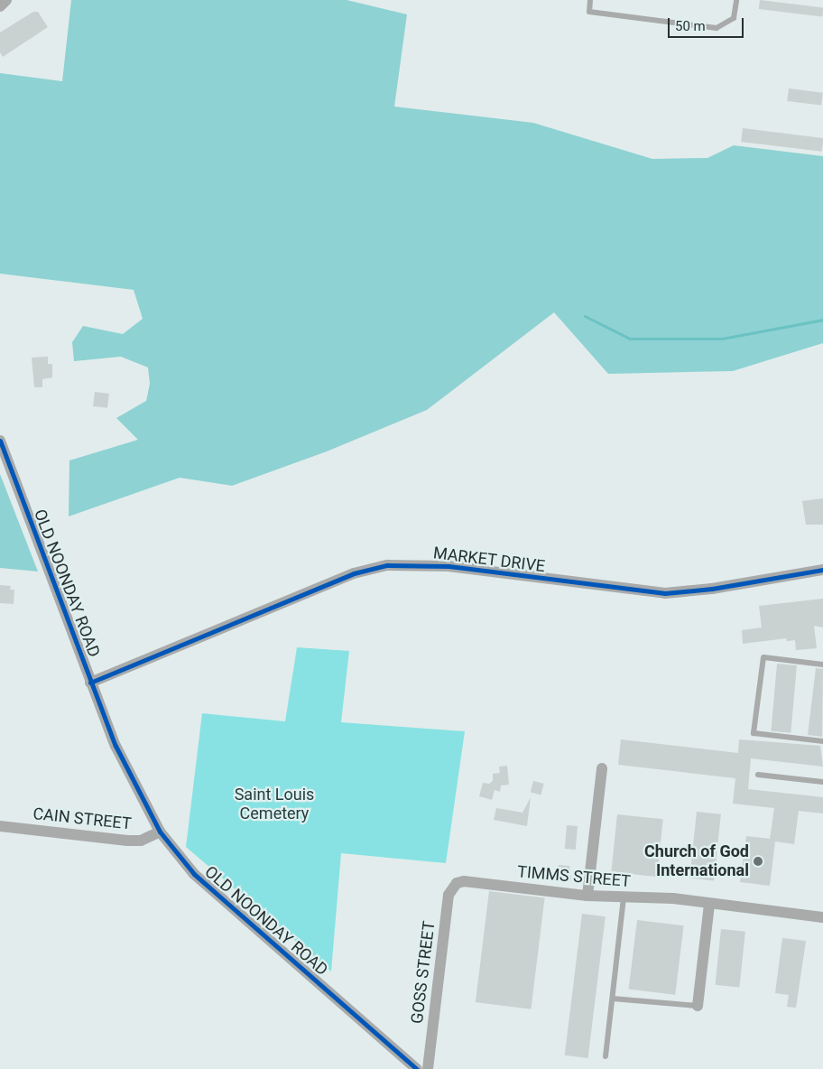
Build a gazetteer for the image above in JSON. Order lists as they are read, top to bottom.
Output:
{
  "streets": {
    "street": [
      "MARKET DRIVE",
      "OLD NOONDAY ROAD",
      "CAIN STREET",
      "TIMMS STREET",
      "GOSS STREET"
    ]
  },
  "crossings": [
    ["MARKET DRIVE", "OLD NOONDAY ROAD"],
    ["OLD NOONDAY ROAD", "CAIN STREET"],
    ["TIMMS STREET", "GOSS STREET"]
  ],
  "parks": ["Saint Louis Cemetery"],
  "places": ["Church of God International"],
  "scale_bar": "50 m"
}
